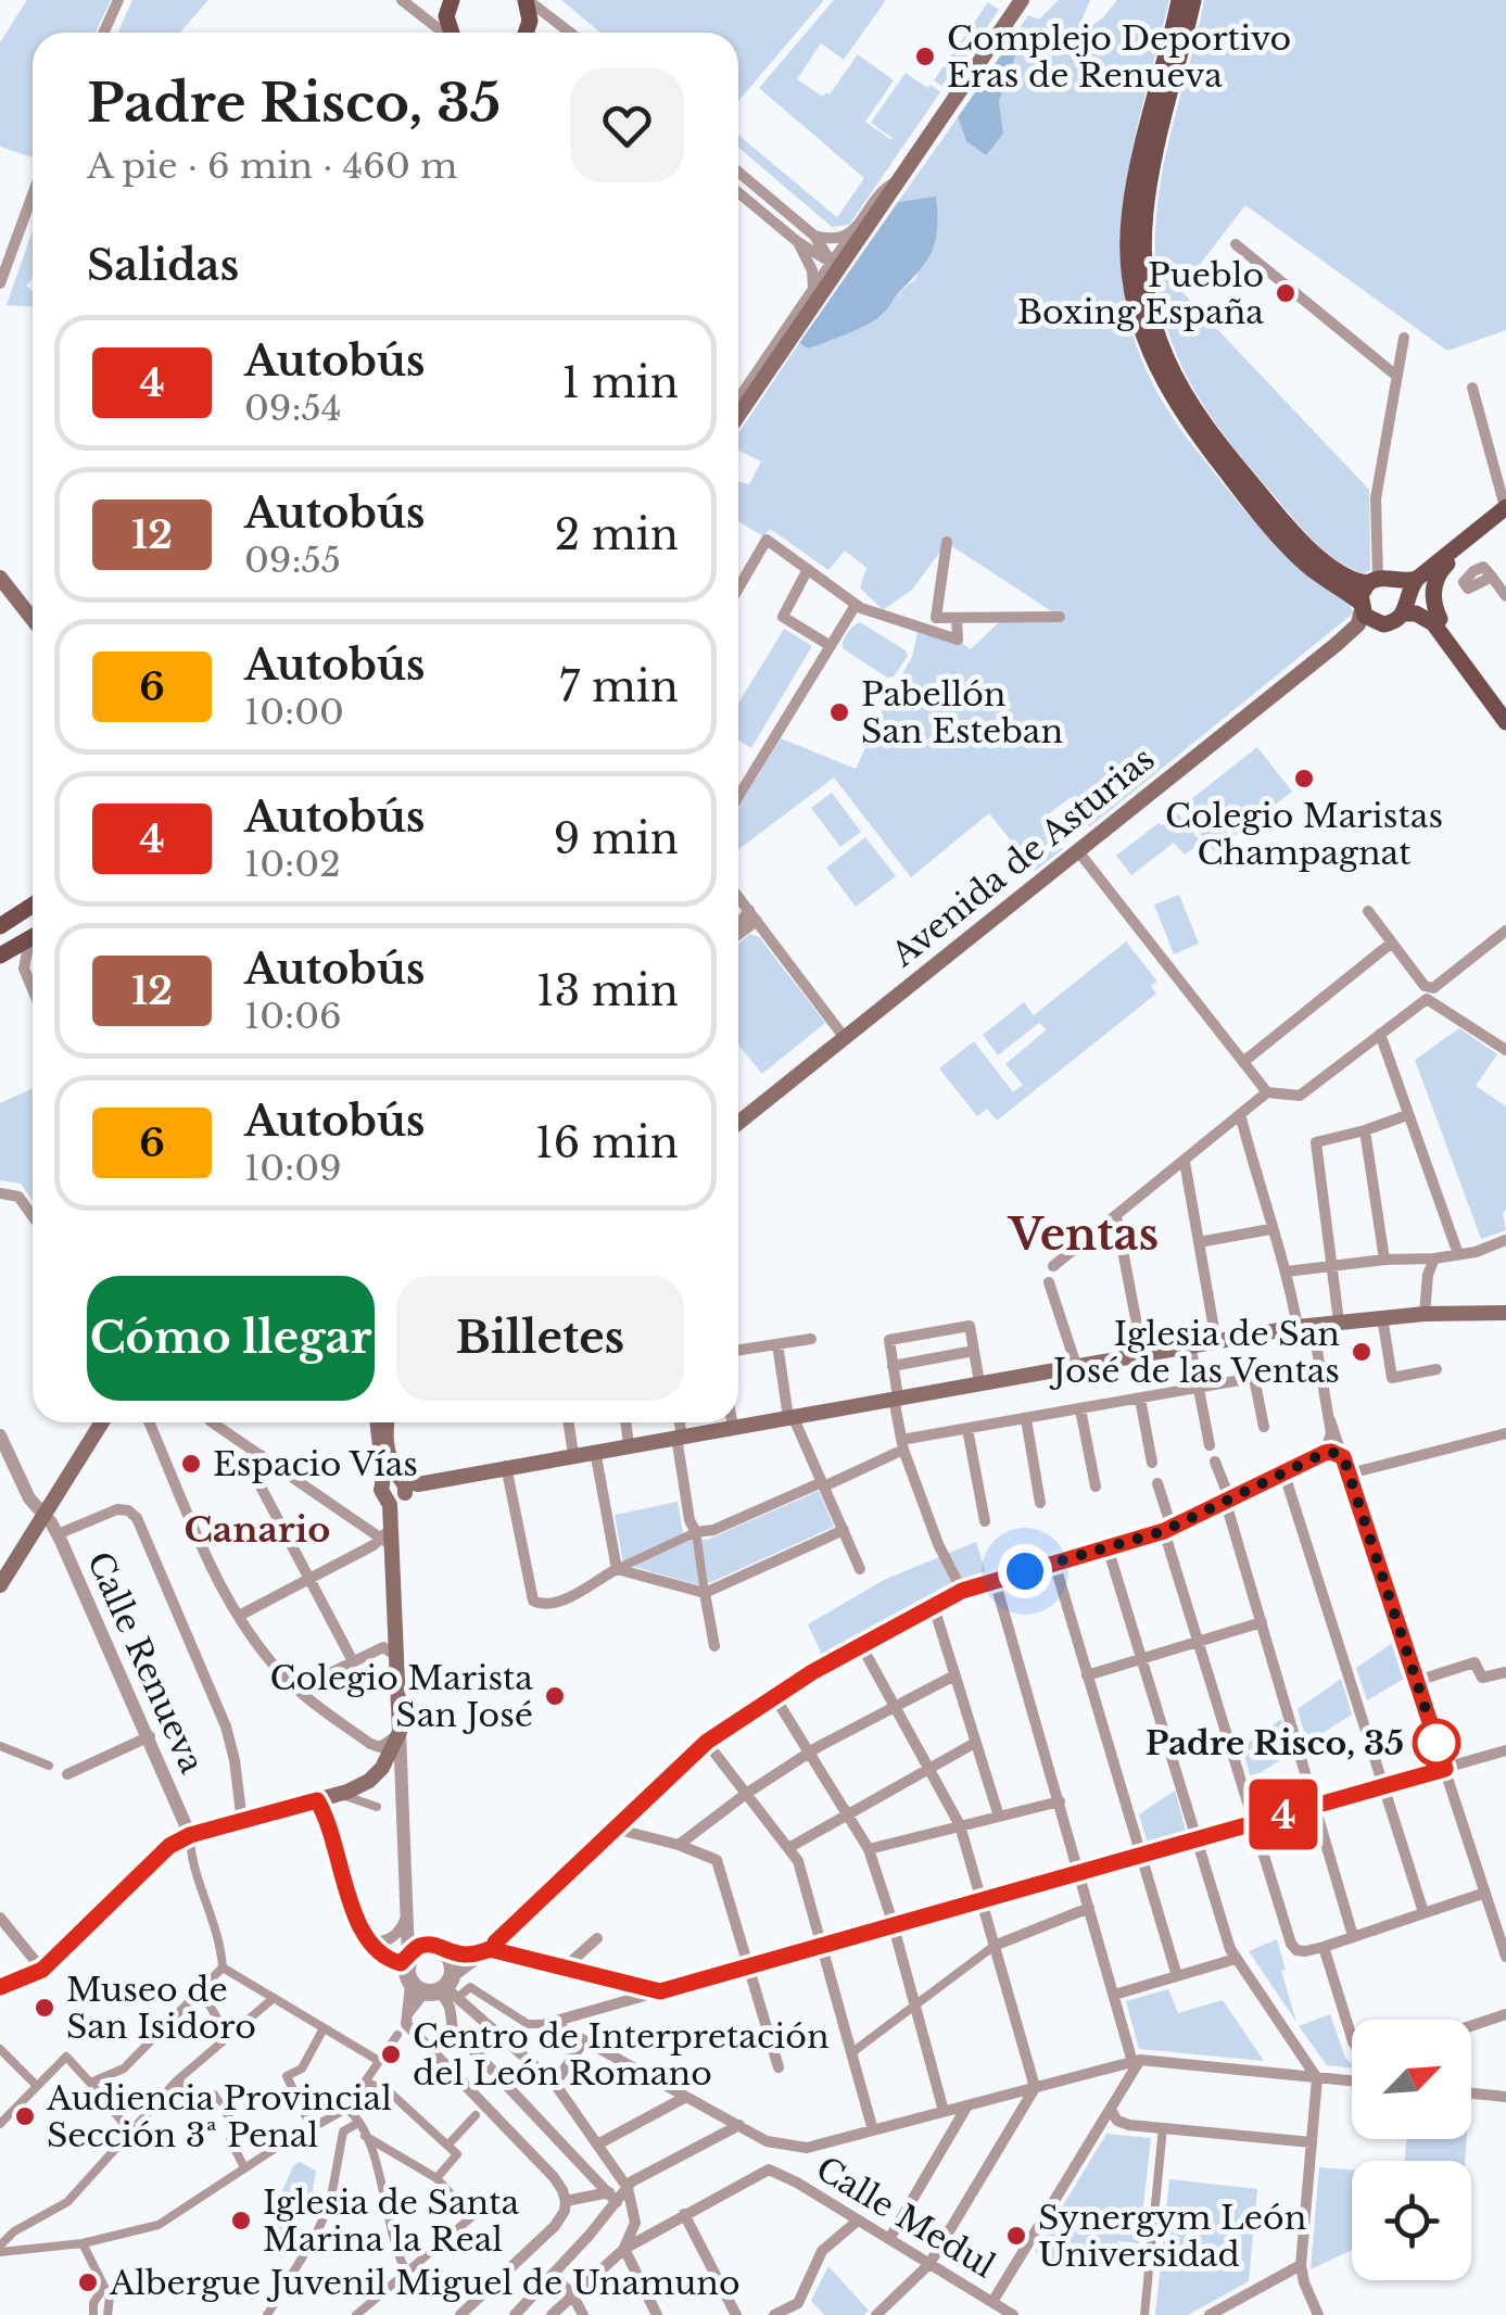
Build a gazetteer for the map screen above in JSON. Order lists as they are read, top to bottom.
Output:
{
  "streets": {
    "main road": ["Avenida de Asturias"],
    "street": ["Calle Renueva", "Calle Medul"]
  },
  "districts": ["Ventas", "Canario"],
  "places": [
    "Complejo Deportivo Eras de Renueva",
    "Pueblo Boxing España",
    "Pabellón San Esteban",
    "Colegio Maristas Champagnat",
    "Iglesia de San José de las Ventas",
    "Espacio Vías",
    "Colegio Marista San José",
    "Padre Risco, 35",
    "Museo de San Isidoro",
    "Centro de Interpretación del León Romano",
    "Audiencia Provincial Sección 3ª Penal",
    "Iglesia de Santa Marina la Real",
    "Synergym León Universidad",
    "Albergue Juvenil Miguel de Unamuno"
  ],
  "lines": ["bus line 4"],
  "north": "top right",
  "page": {
    "on_map": "4",
    "heading": [
      ["Padre Risco, 35", "A pie · 6 min · 460 m"],
      "Salidas"
    ],
    "list": [
      {
        "mark": "4",
        "name": "Autobús",
        "note": "09:54",
        "value": "1 min"
      },
      {
        "mark": "12",
        "name": "Autobús",
        "note": "09:55",
        "value": "2 min"
      },
      {
        "mark": "6",
        "name": "Autobús",
        "note": "10:00",
        "value": "7 min"
      },
      {
        "mark": "4",
        "name": "Autobús",
        "note": "10:02",
        "value": "9 min"
      },
      {
        "mark": "12",
        "name": "Autobús",
        "note": "10:06",
        "value": "13 min"
      },
      {
        "mark": "6",
        "name": "Autobús",
        "note": "10:09",
        "value": "16 min"
      }
    ],
    "buttons": ["Cómo llegar", "Billetes"]
  }
}
